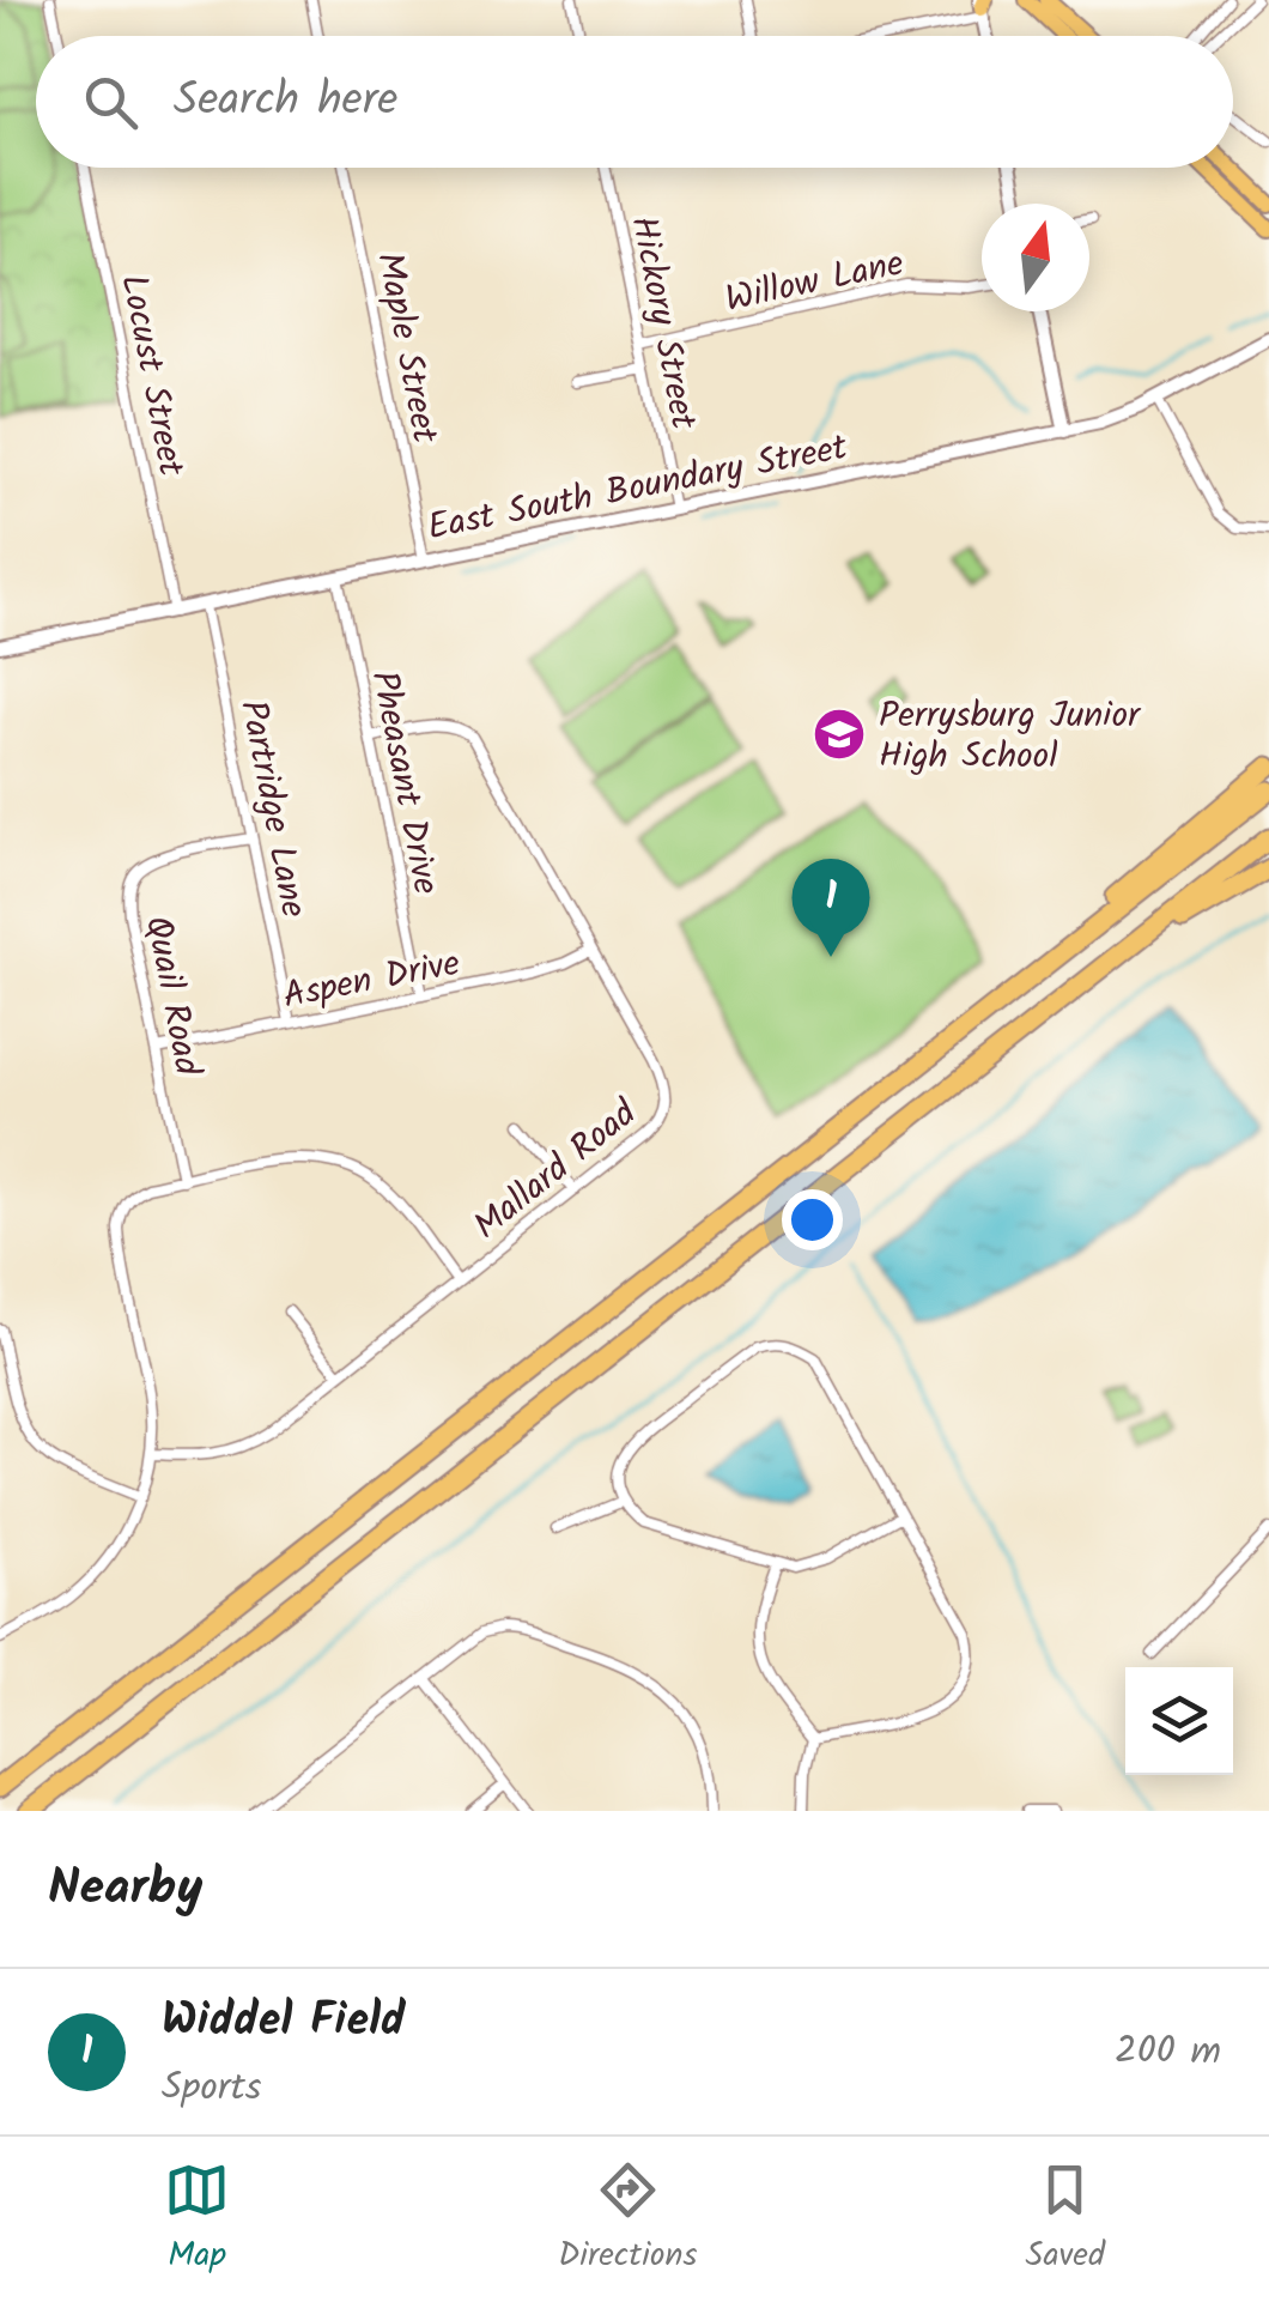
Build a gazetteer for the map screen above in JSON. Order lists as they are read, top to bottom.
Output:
{
  "streets": {
    "street": [
      "Willow Lane",
      "Hickory Street",
      "Maple Street",
      "Locust Street",
      "East South Boundary Street",
      "Pheasant Drive",
      "Partridge Lane",
      "Aspen Drive",
      "Quail Road",
      "Mallard Road"
    ]
  },
  "crossings": [
    ["Willow Lane", "Hickory Street"],
    ["Hickory Street", "East South Boundary Street"],
    ["Maple Street", "East South Boundary Street"],
    ["Locust Street", "East South Boundary Street"],
    ["East South Boundary Street", "Pheasant Drive"],
    ["East South Boundary Street", "Partridge Lane"],
    ["Pheasant Drive", "Aspen Drive"],
    ["Pheasant Drive", "Mallard Road"],
    ["Partridge Lane", "Aspen Drive"],
    ["Partridge Lane", "Quail Road"],
    ["Aspen Drive", "Quail Road"],
    ["Aspen Drive", "Mallard Road"]
  ],
  "places": {
    "school or university": ["Perrysburg Junior High School"]
  },
  "north": "top",
  "page": {
    "search": "Search here",
    "pins": "1",
    "heading": "Nearby",
    "list": [
      {
        "mark": "1",
        "name": "Widdel Field",
        "note": "Sports",
        "value": "200 m"
      }
    ],
    "nav": ["Map", "Directions", "Saved"]
  }
}
